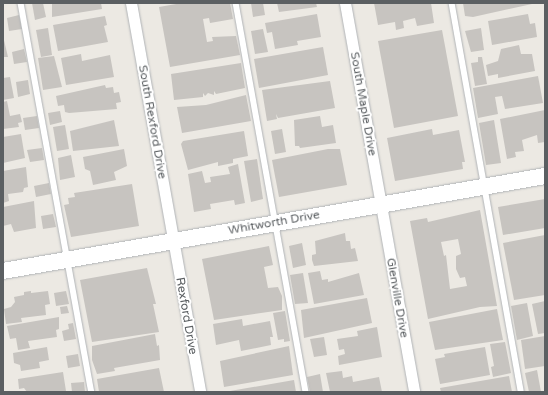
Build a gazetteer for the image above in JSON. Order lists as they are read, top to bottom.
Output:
{
  "streets": {
    "street": [
      "South Maple Drive",
      "South Rexford Drive",
      "Whitworth Drive",
      "Glenville Drive",
      "Rexford Drive"
    ]
  },
  "crossings": [
    ["South Maple Drive", "Whitworth Drive"],
    ["South Maple Drive", "Glenville Drive"],
    ["South Rexford Drive", "Whitworth Drive"],
    ["South Rexford Drive", "Rexford Drive"],
    ["Whitworth Drive", "Glenville Drive"],
    ["Whitworth Drive", "Rexford Drive"]
  ]
}
